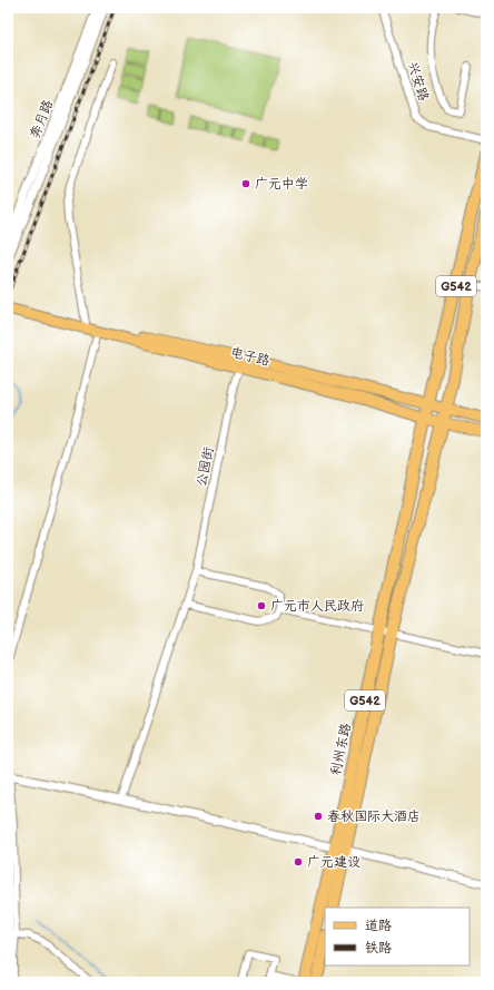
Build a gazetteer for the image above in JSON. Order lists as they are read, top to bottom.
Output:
{
  "streets": {
    "highway": ["G542", "利州东路"],
    "main road": ["电子路"],
    "street": ["兴安路", "奔月路", "公园街"]
  },
  "crossings": [
    ["G542", "电子路"],
    ["G542", "利州东路"],
    ["电子路", "公园街"],
    ["电子路", "利州东路"]
  ],
  "places": [
    "广元中学",
    "广元市人民政府",
    "春秋国际大酒店",
    "广元建设"
  ],
  "legend": ["道路", "铁路"]
}
